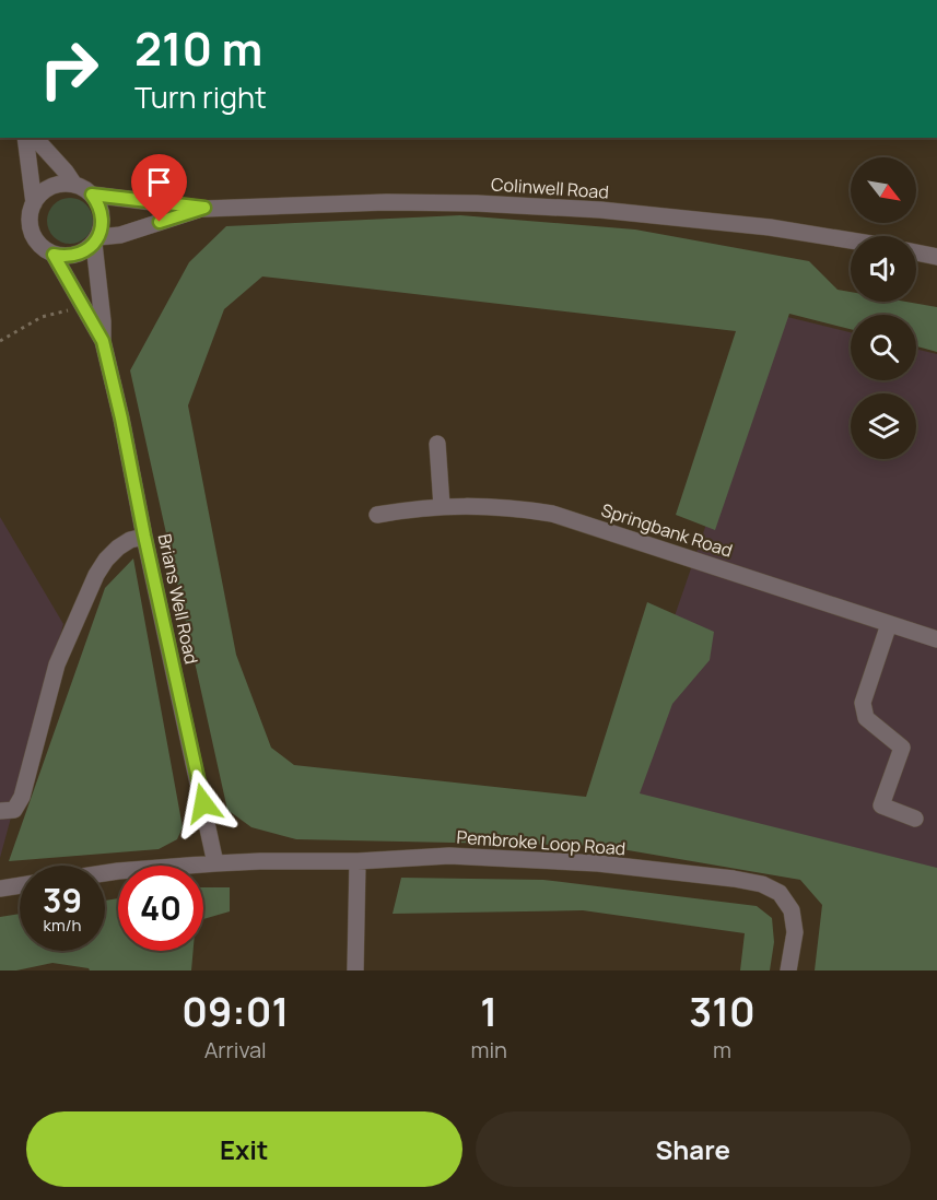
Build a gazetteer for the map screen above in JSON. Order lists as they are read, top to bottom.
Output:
{
  "streets": {
    "street": [
      "Colinwell Road",
      "Springbank Road",
      "Brians Well Road",
      "Pembroke Loop Road"
    ]
  },
  "crossings": [
    ["Colinwell Road", "Brians Well Road"],
    ["Brians Well Road", "Pembroke Loop Road"]
  ],
  "north": "bottom right",
  "page": {
    "turn": ["210 m", "Turn right"],
    "speed": "39 km/h",
    "limit": "40",
    "eta": [
      "09:01",
      "Arrival",
      "1",
      "min",
      "310",
      "m"
    ],
    "buttons": ["Exit", "Share"]
  }
}
